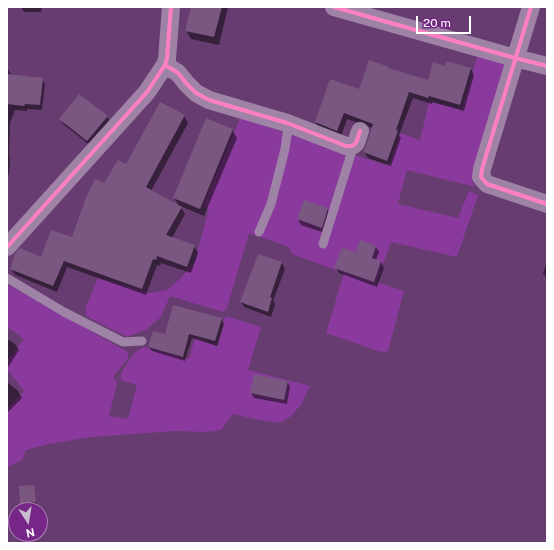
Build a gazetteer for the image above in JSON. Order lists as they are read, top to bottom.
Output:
{
  "scale_bar": "20 m",
  "north": "bottom"
}
